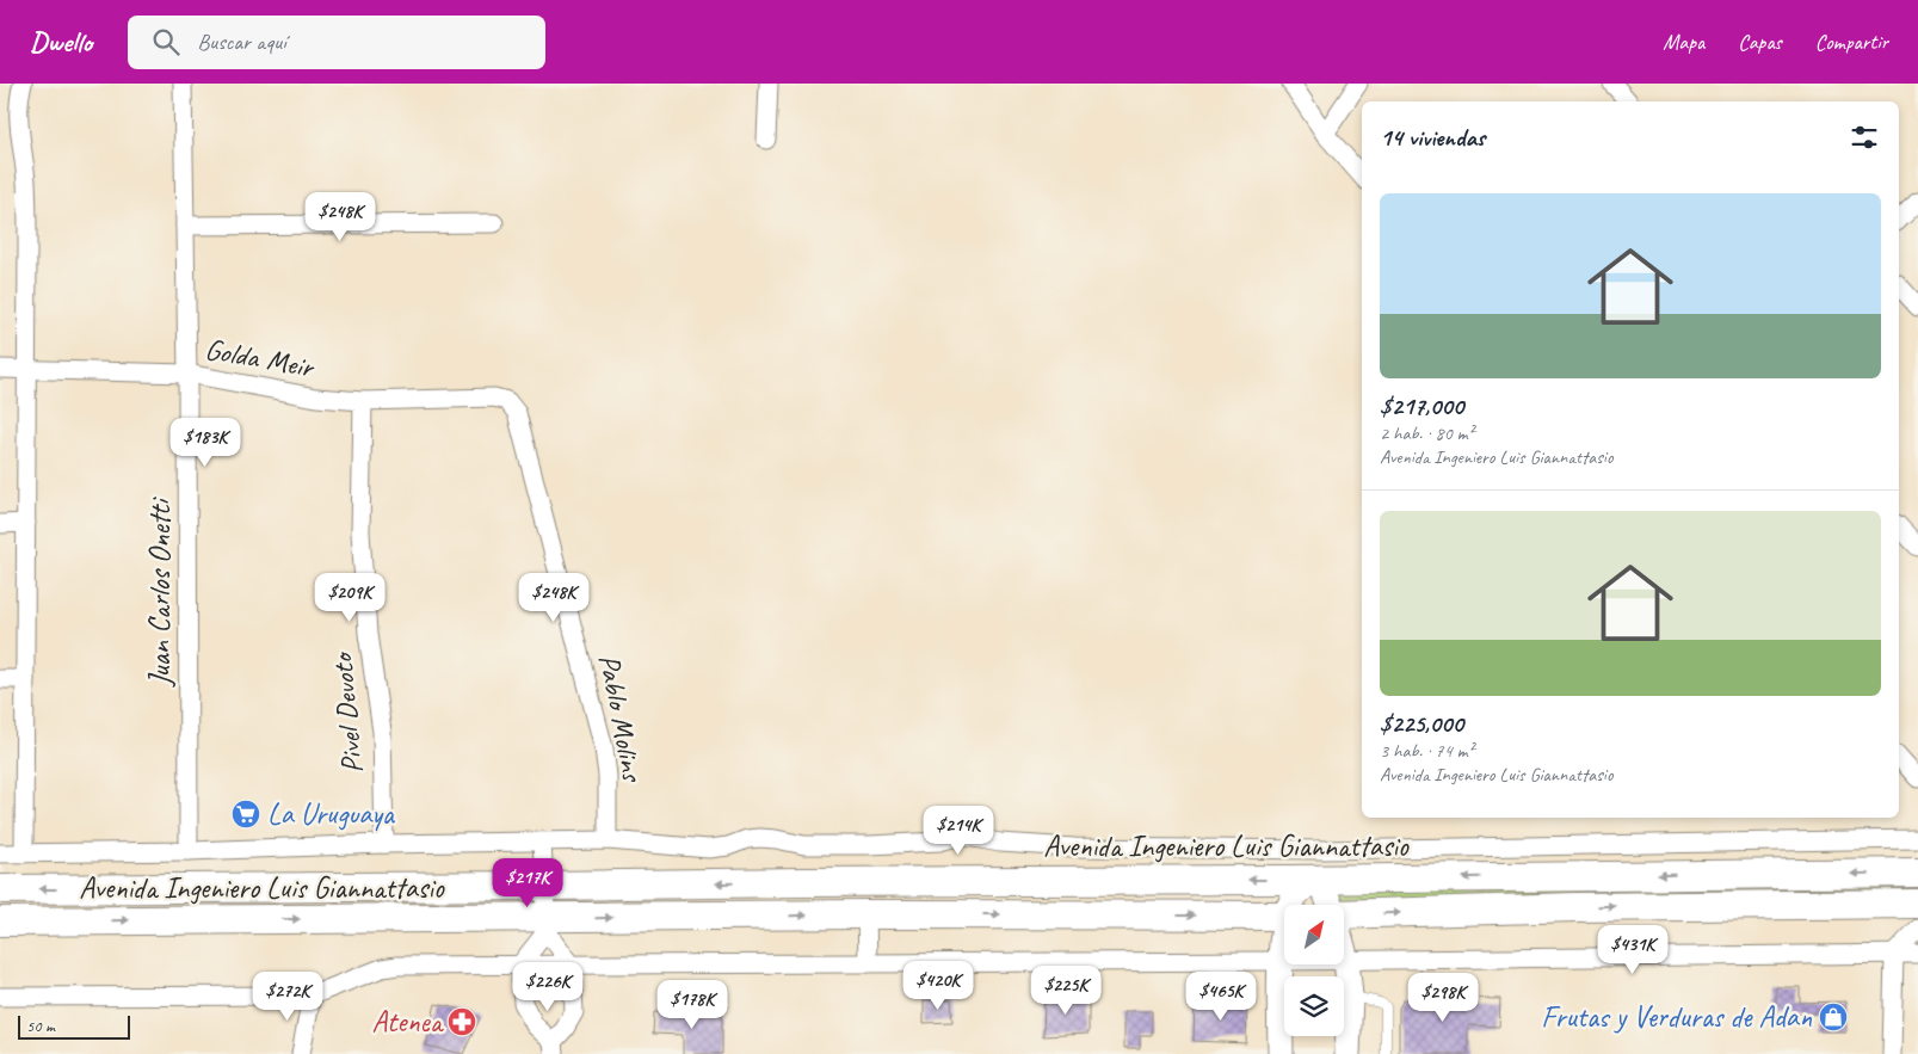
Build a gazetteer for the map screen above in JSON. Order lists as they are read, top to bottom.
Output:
{
  "streets": {
    "main road": ["Avenida Ingeniero Luis Giannattasio"],
    "street": [
      "Golda Meir",
      "Juan Carlos Onetti",
      "Pivel Devoto",
      "Pablo Molins"
    ]
  },
  "crossings": [
    ["Golda Meir", "Juan Carlos Onetti"],
    ["Golda Meir", "Pivel Devoto"],
    ["Golda Meir", "Pablo Molins"],
    ["Juan Carlos Onetti", "Avenida Ingeniero Luis Giannattasio"],
    ["Pivel Devoto", "Avenida Ingeniero Luis Giannattasio"],
    ["Pablo Molins", "Avenida Ingeniero Luis Giannattasio"]
  ],
  "places": {
    "supermarket": ["La Uruguaya"],
    "shop": ["Frutas y Verduras de Adan"],
    "pharmacy": ["Atenea"]
  },
  "scale_bar": "50 m",
  "north": "top right",
  "page": {
    "header": "Dwello",
    "search": "Buscar aquí",
    "nav": ["Mapa", "Capas", "Compartir"],
    "heading": "14 viviendas",
    "list": [
      {
        "name": "$217,000",
        "note": "2 hab. · 80 m² · Avenida Ingeniero Luis Giannattasio"
      },
      {
        "name": "$225,000",
        "note": "3 hab. · 74 m² · Avenida Ingeniero Luis Giannattasio"
      }
    ],
    "price": [
      "$248K",
      "$183K",
      "$209K",
      "$248K",
      "$214K",
      "$217K",
      "$431K",
      "$420K",
      "$226K",
      "$225K",
      "$272K",
      "$465K",
      "$298K",
      "$178K"
    ],
    "scale": "50 m"
  }
}
